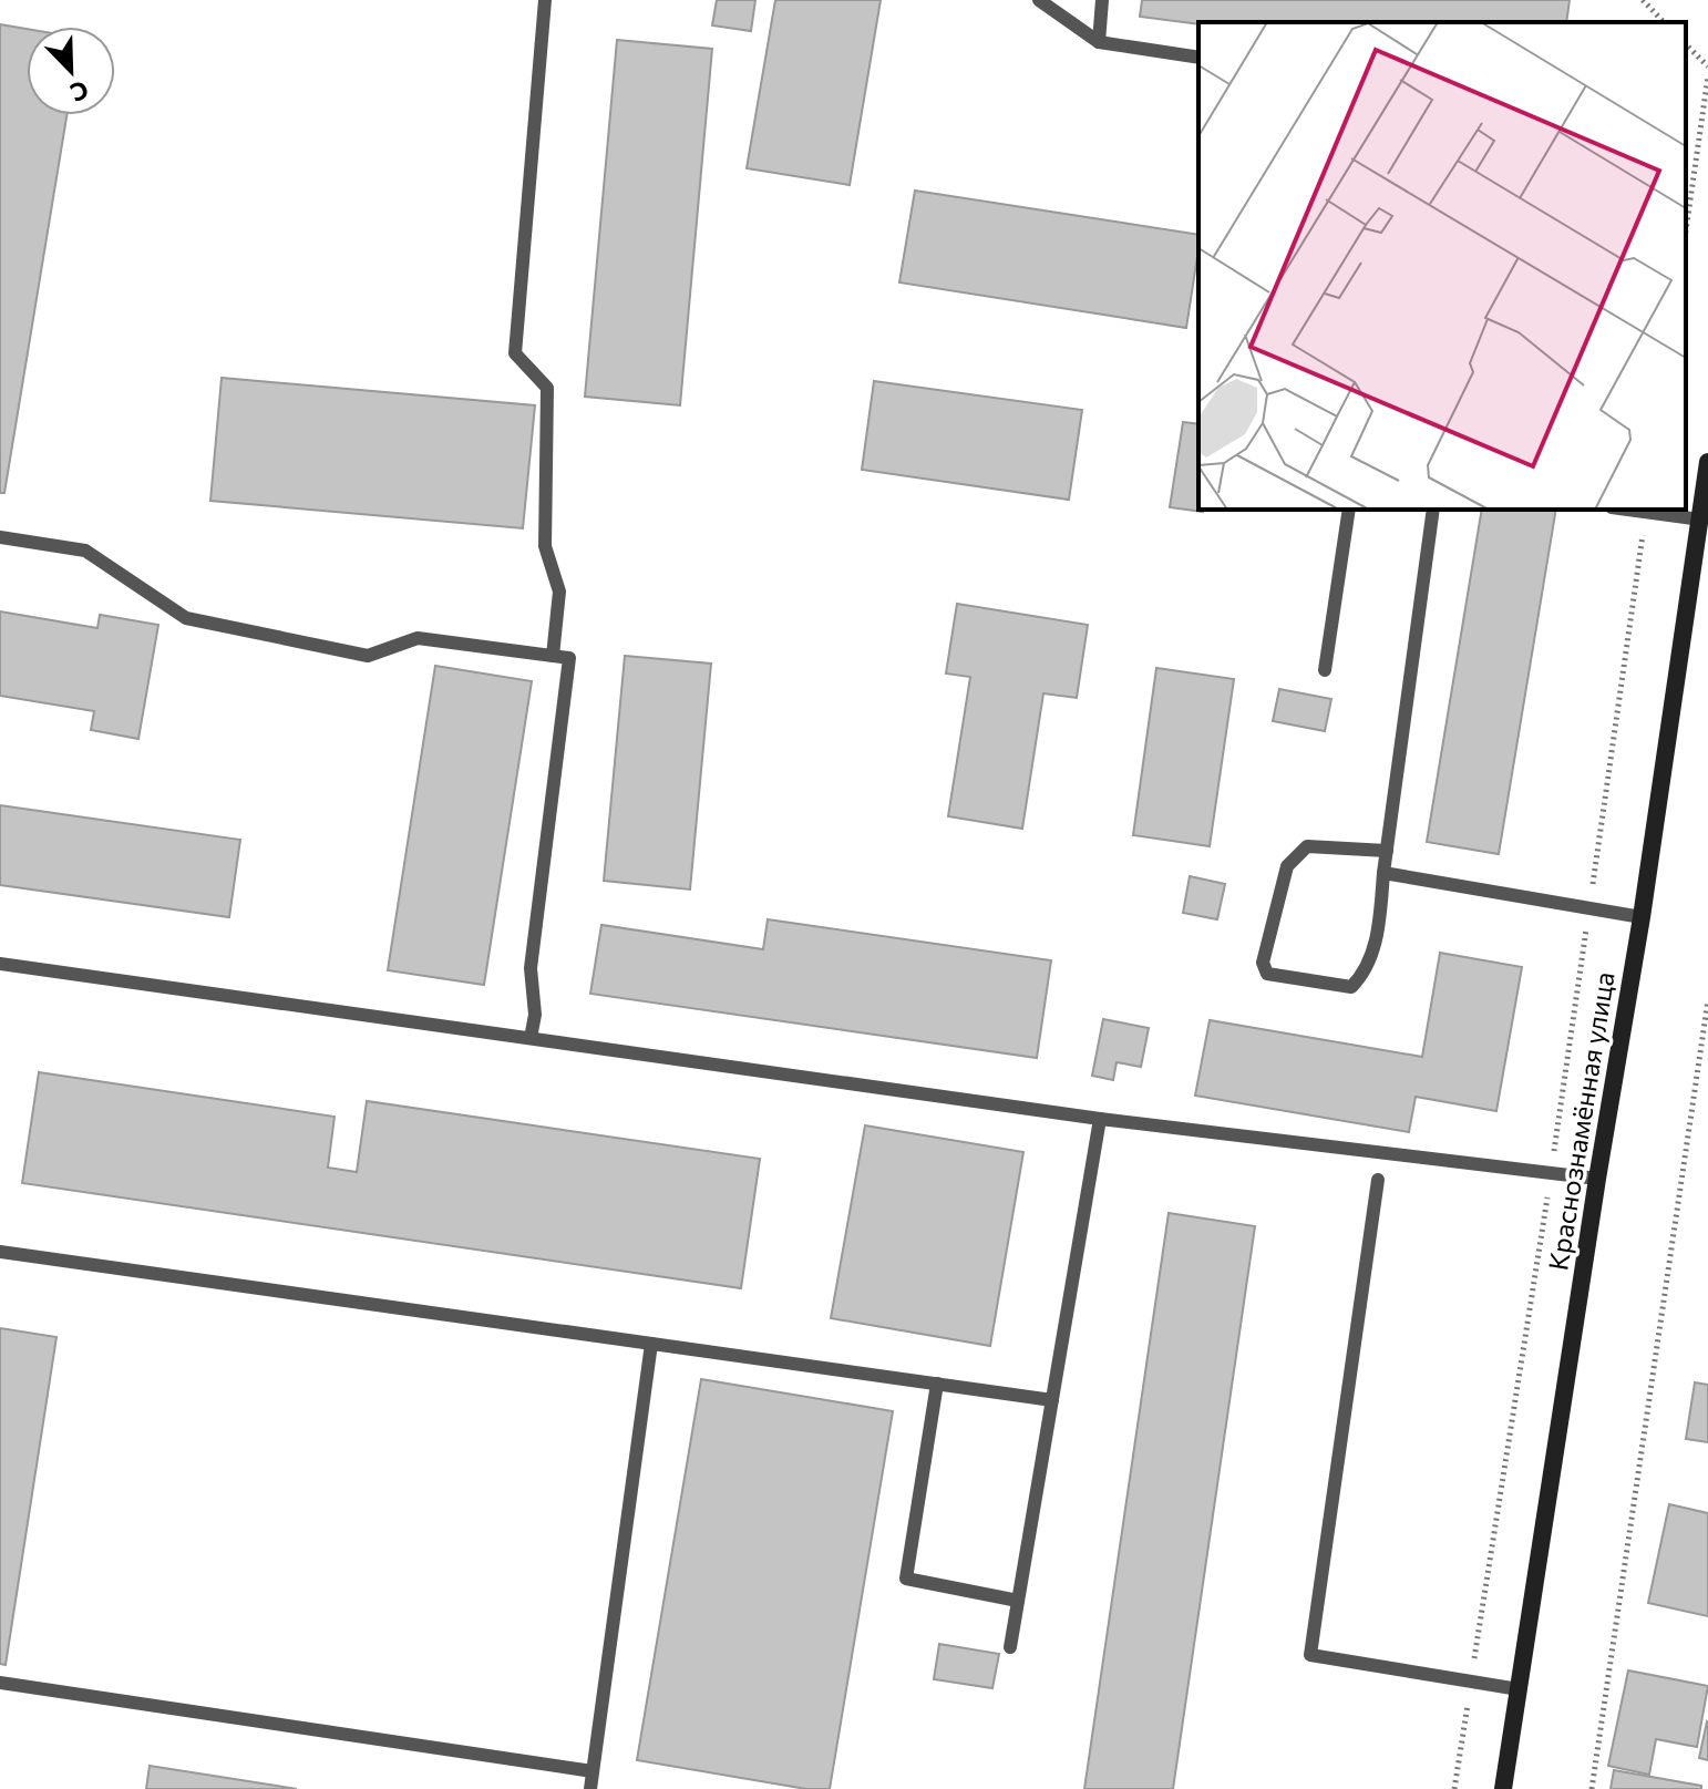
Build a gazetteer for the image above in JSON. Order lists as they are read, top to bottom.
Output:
{
  "streets": {
    "street": ["Краснознамённая улица"]
  },
  "north": "bottom right"
}
